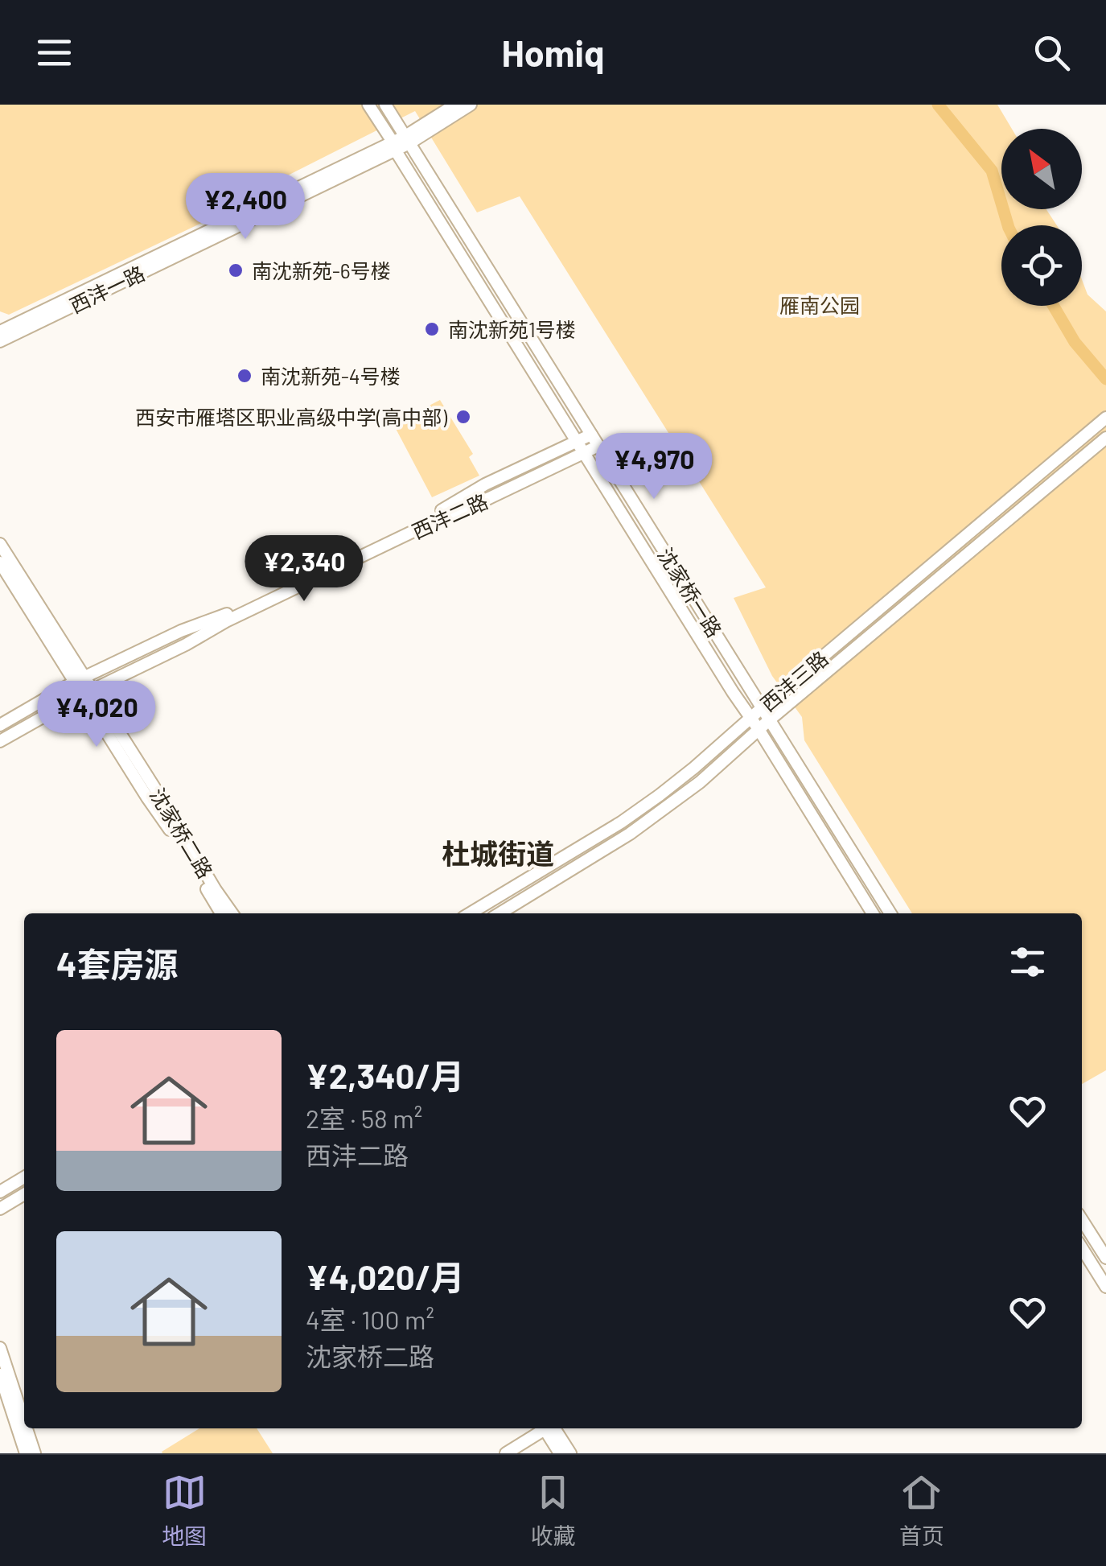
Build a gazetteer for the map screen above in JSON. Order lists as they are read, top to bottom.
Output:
{
  "streets": {
    "street": [
      "西沣一路",
      "西沣二路",
      "沈家桥一路",
      "西沣三路",
      "沈家桥二路"
    ]
  },
  "crossings": [
    ["西沣一路", "沈家桥一路"],
    ["西沣二路", "沈家桥一路"],
    ["西沣二路", "沈家桥二路"],
    ["沈家桥一路", "西沣三路"]
  ],
  "districts": ["杜城街道"],
  "parks": ["雁南公园"],
  "places": [
    "南沈新苑-6号楼",
    "南沈新苑1号楼",
    "南沈新苑-4号楼",
    "西安市雁塔区职业高级中学(高中部)"
  ],
  "north": "top left",
  "page": {
    "header": "Homiq",
    "price": [
      "¥2,400",
      "¥4,970",
      "¥2,340",
      "¥4,020"
    ],
    "heading": "4套房源",
    "list": [
      {
        "name": "¥2,340/月",
        "note": "2室 · 58 m² · 西沣二路"
      },
      {
        "name": "¥4,020/月",
        "note": "4室 · 100 m² · 沈家桥二路"
      }
    ],
    "tabs": ["地图", "收藏", "首页"]
  }
}
